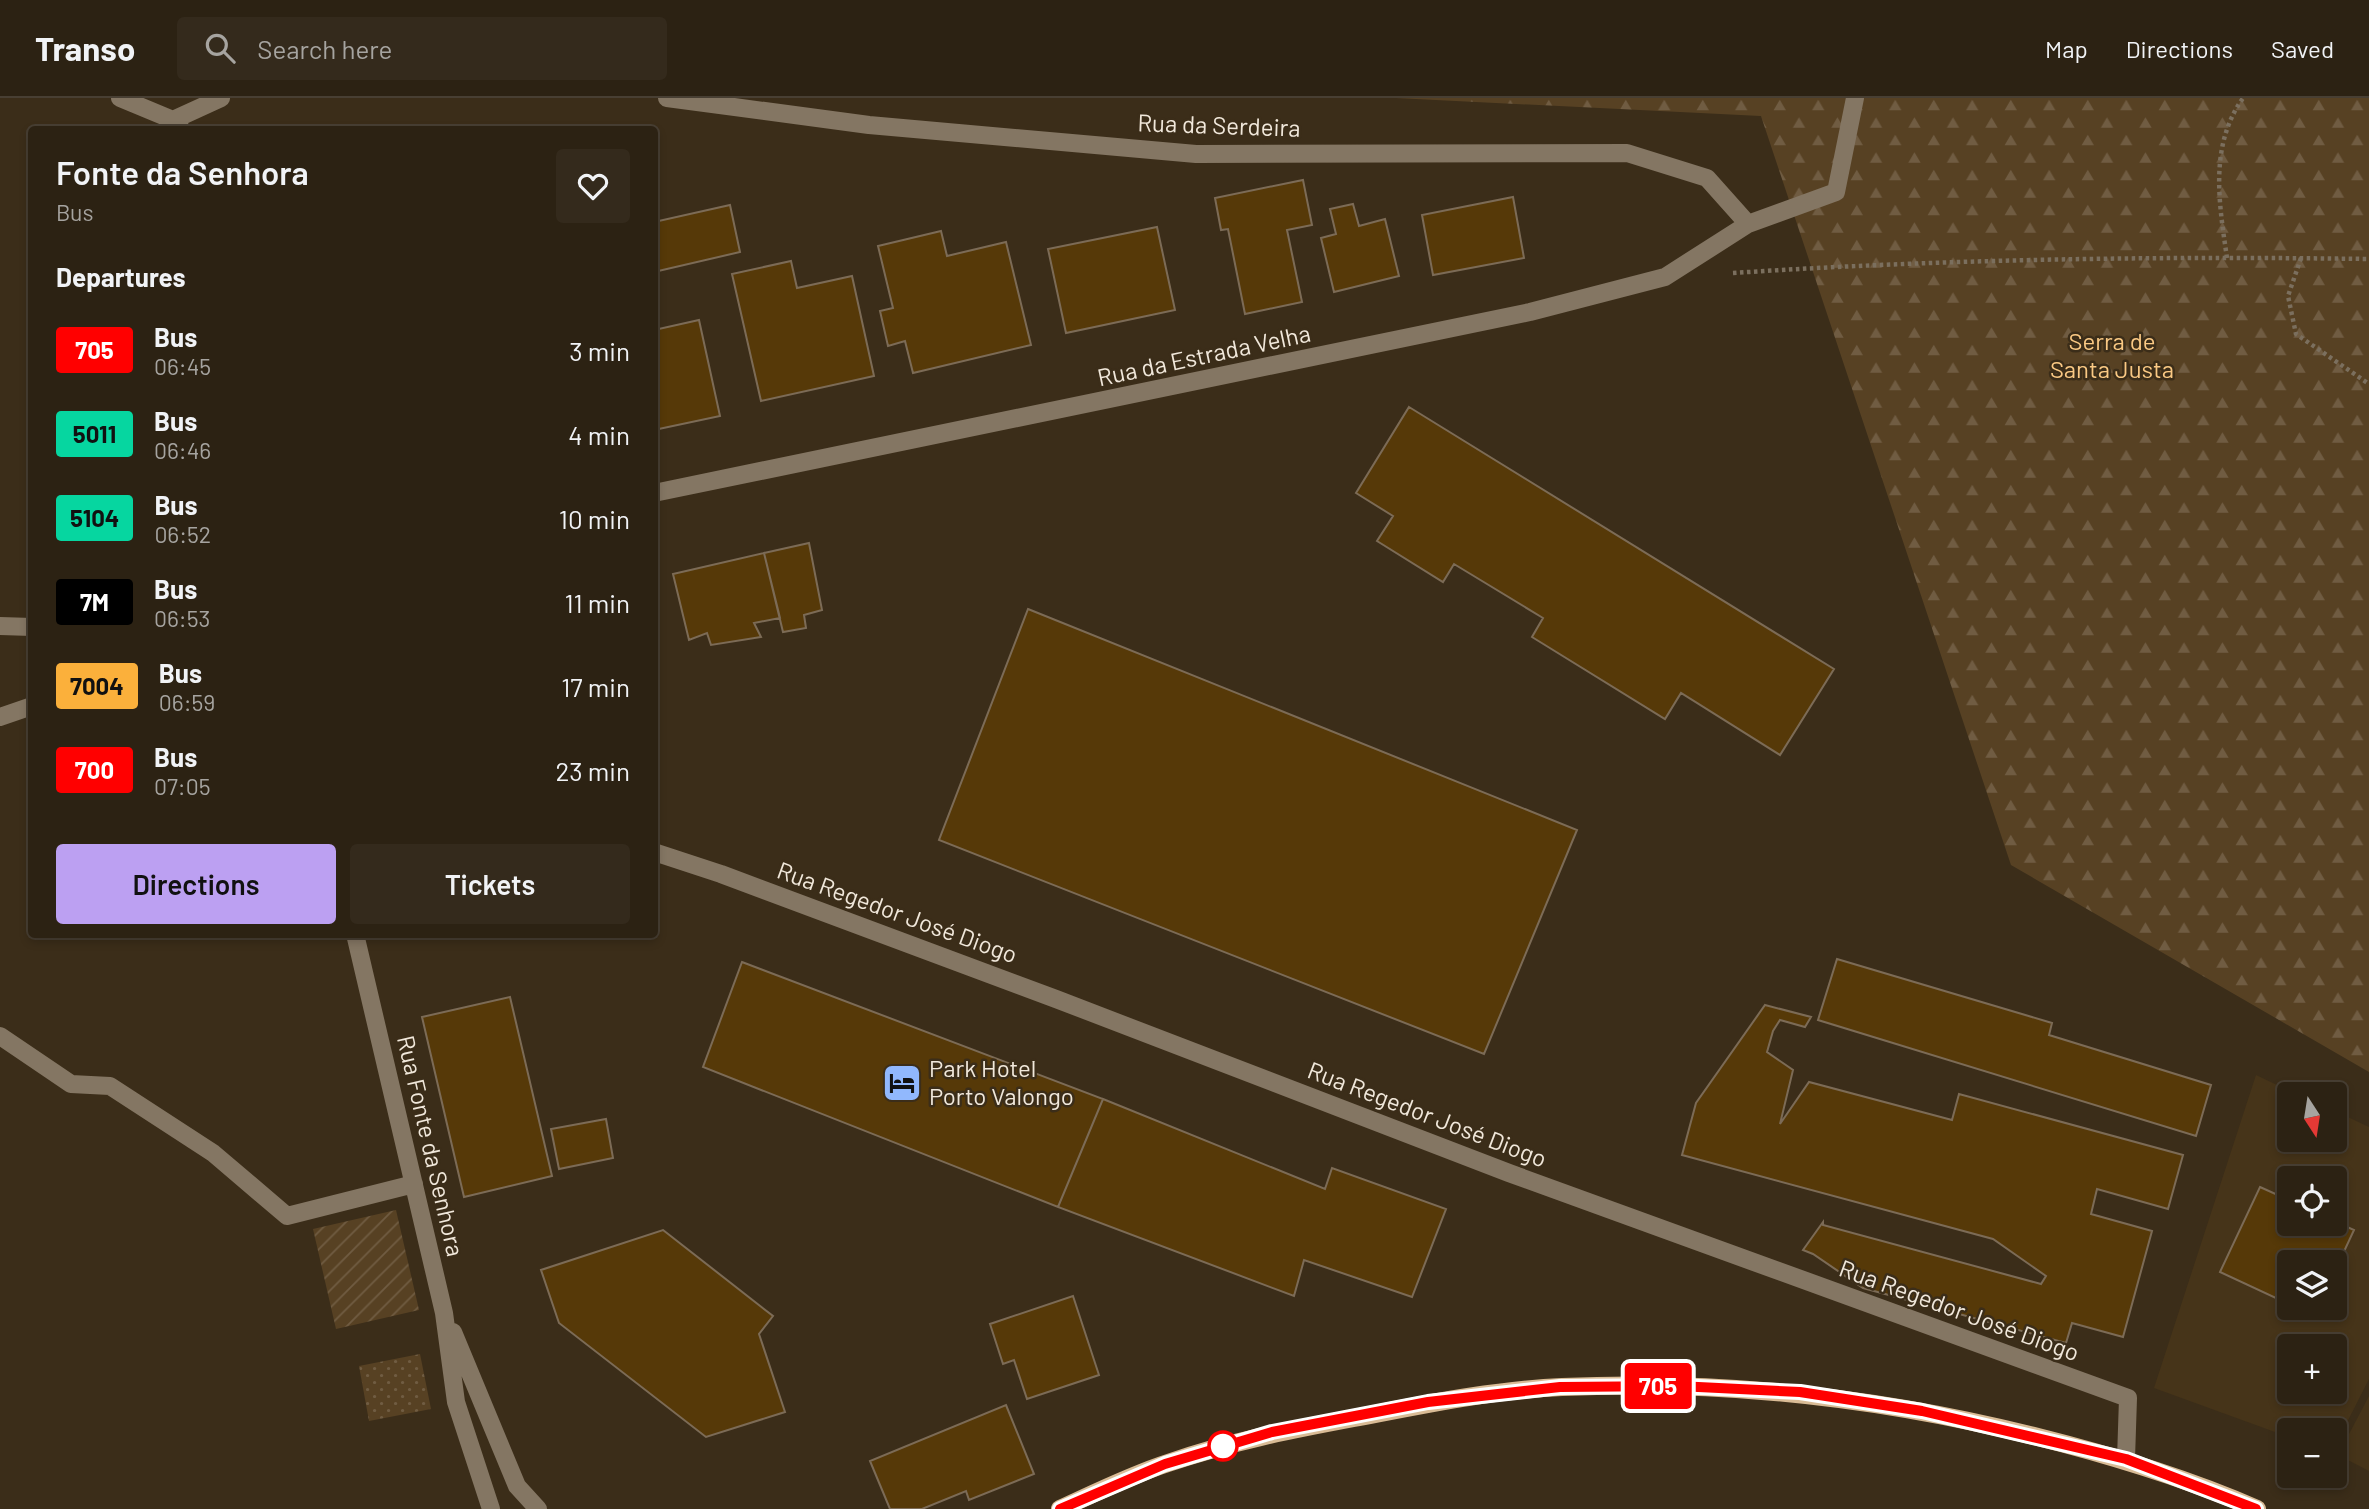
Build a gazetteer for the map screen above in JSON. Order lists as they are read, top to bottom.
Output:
{
  "streets": {
    "street": [
      "Rua da Serdeira",
      "Rua da Estrada Velha",
      "Rua Regedor José Diogo",
      "Rua Fonte da Senhora"
    ]
  },
  "crossings": [
    ["Rua da Serdeira", "Rua da Estrada Velha"]
  ],
  "parks": ["Serra de Santa Justa"],
  "places": {
    "hotel": ["Park Hotel Porto Valongo"]
  },
  "lines": ["bus line 705"],
  "north": "bottom",
  "page": {
    "header": "Transo",
    "search": "Search here",
    "nav": ["Map", "Directions", "Saved"],
    "on_map": "705",
    "heading": [
      ["Fonte da Senhora", "Bus"],
      "Departures"
    ],
    "list": [
      {
        "mark": "705",
        "name": "Bus",
        "note": "06:45",
        "value": "3 min"
      },
      {
        "mark": "5011",
        "name": "Bus",
        "note": "06:46",
        "value": "4 min"
      },
      {
        "mark": "5104",
        "name": "Bus",
        "note": "06:52",
        "value": "10 min"
      },
      {
        "mark": "7M",
        "name": "Bus",
        "note": "06:53",
        "value": "11 min"
      },
      {
        "mark": "7004",
        "name": "Bus",
        "note": "06:59",
        "value": "17 min"
      },
      {
        "mark": "700",
        "name": "Bus",
        "note": "07:05",
        "value": "23 min"
      }
    ],
    "buttons": ["Directions", "Tickets"],
    "map_buttons": ["+", "−"]
  }
}
